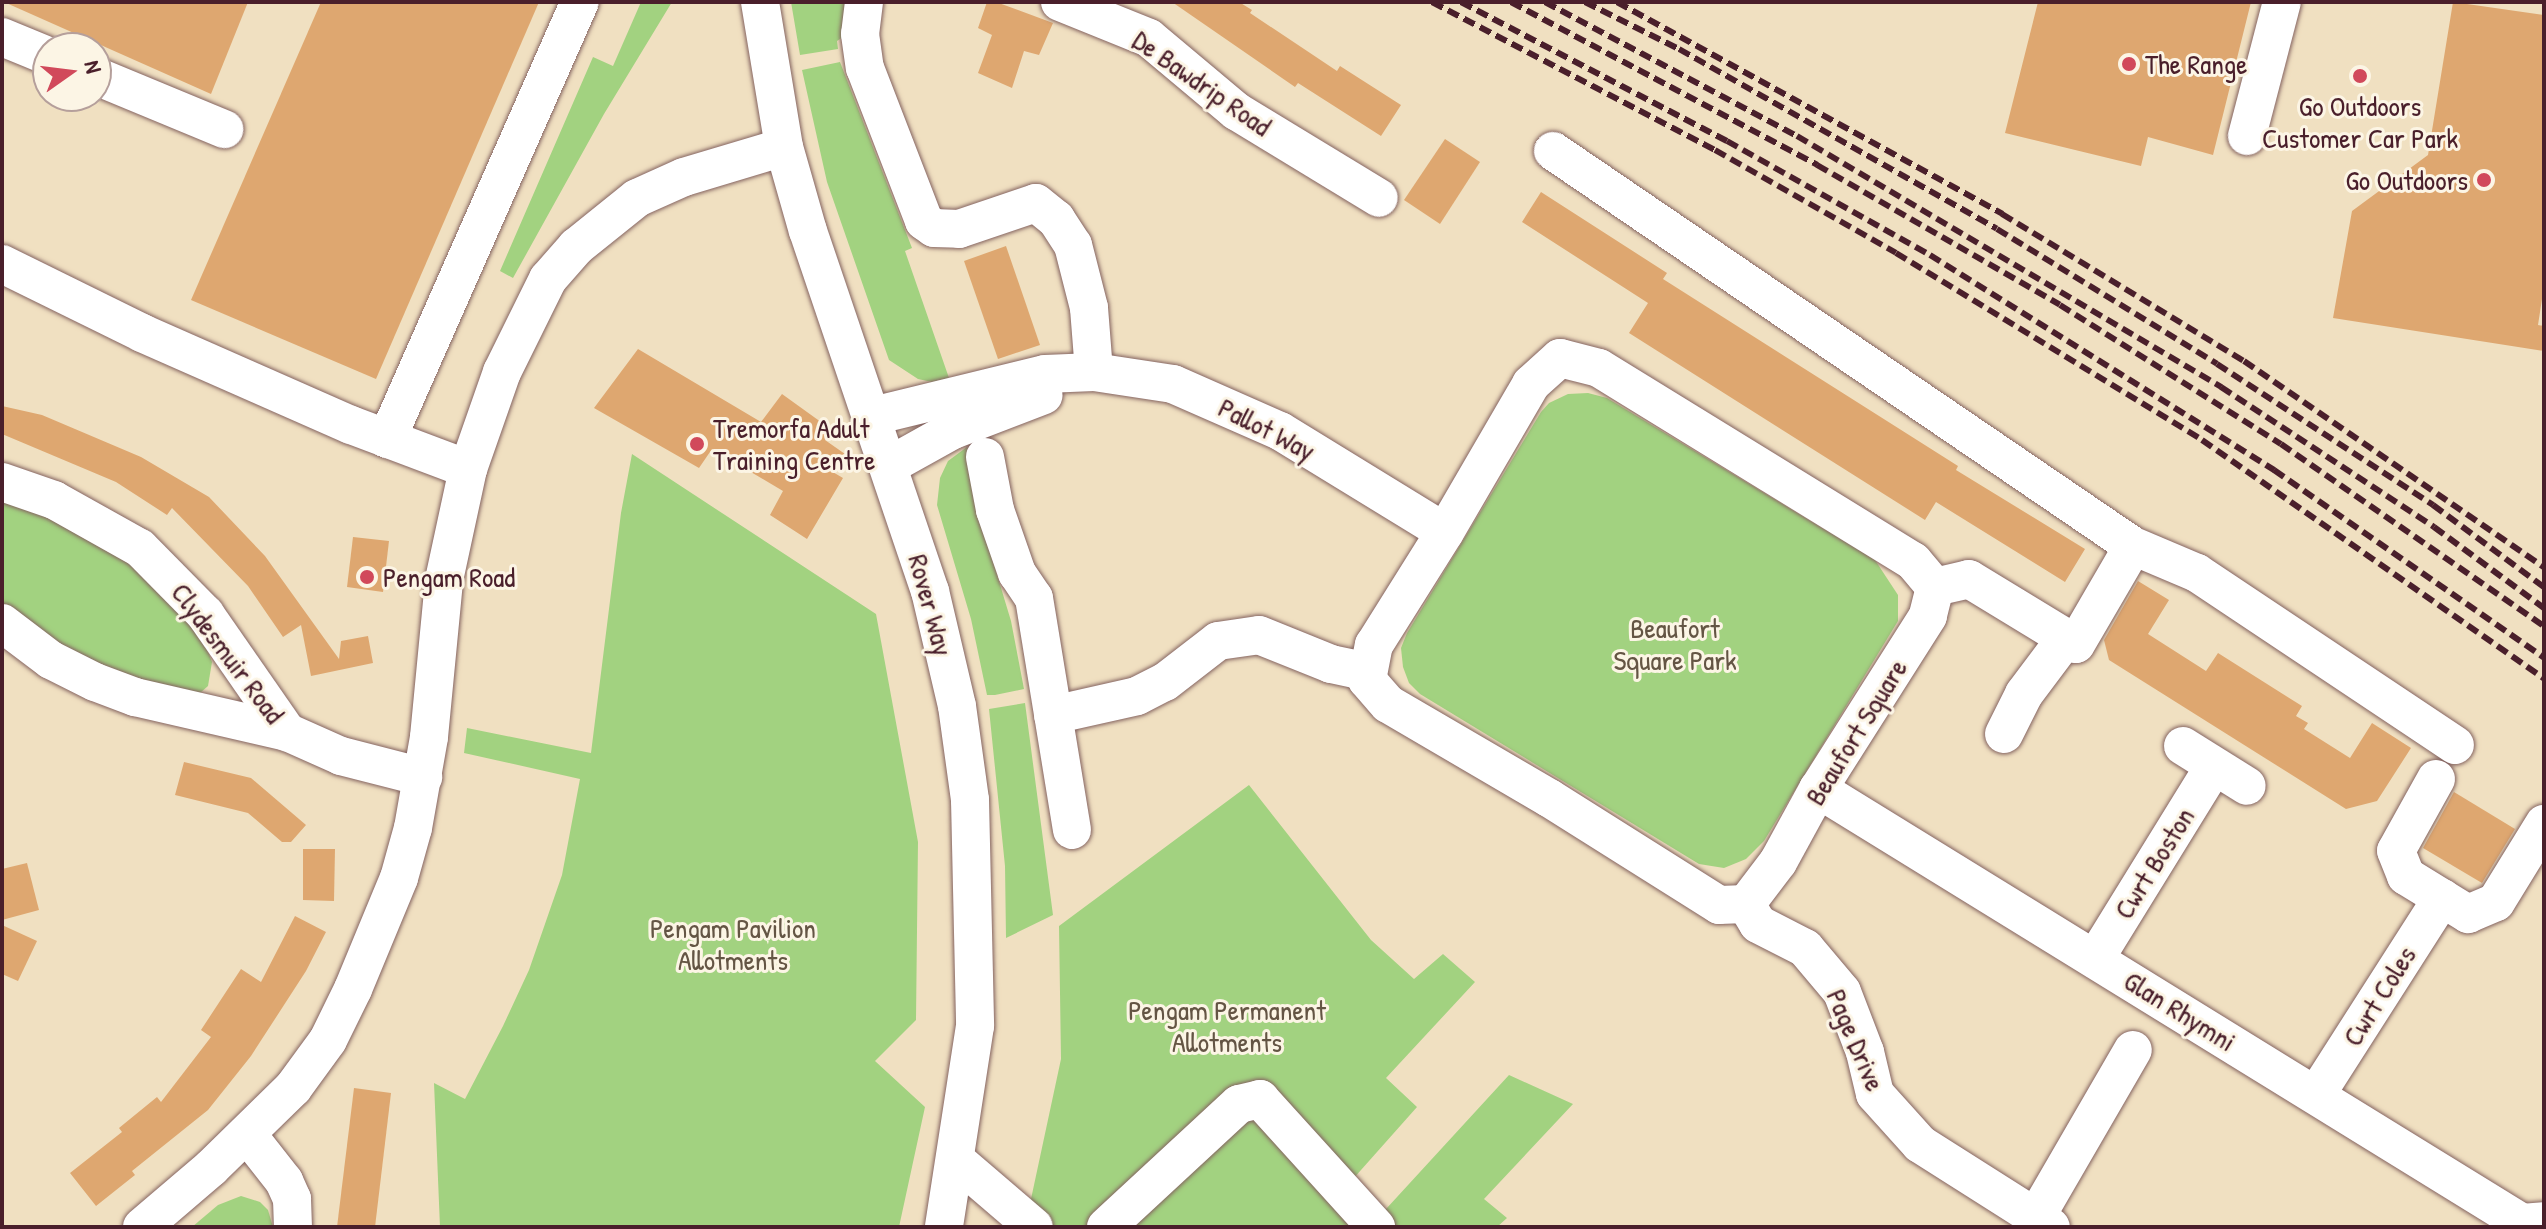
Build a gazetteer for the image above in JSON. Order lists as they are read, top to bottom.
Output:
{
  "streets": {
    "street": [
      "De Bawdrip Road",
      "Pallot Way",
      "Rover Way",
      "Clydesmuir Road",
      "Beaufort Square",
      "Cwrt Boston",
      "Cwrt Coles",
      "Glan Rhymni",
      "Page Drive"
    ]
  },
  "crossings": [
    ["Pallot Way", "Rover Way"],
    ["Beaufort Square", "Glan Rhymni"],
    ["Beaufort Square", "Page Drive"],
    ["Cwrt Boston", "Glan Rhymni"],
    ["Cwrt Coles", "Glan Rhymni"]
  ],
  "parks": ["Beaufort Square Park", "Pengam Pavilion Allotments", "Pengam Permanent Allotments"],
  "places": [
    "The Range",
    "Go Outdoors Customer Car Park",
    "Go Outdoors",
    "Tremorfa Adult Training Centre",
    "Pengam Road"
  ],
  "north": "right"
}
